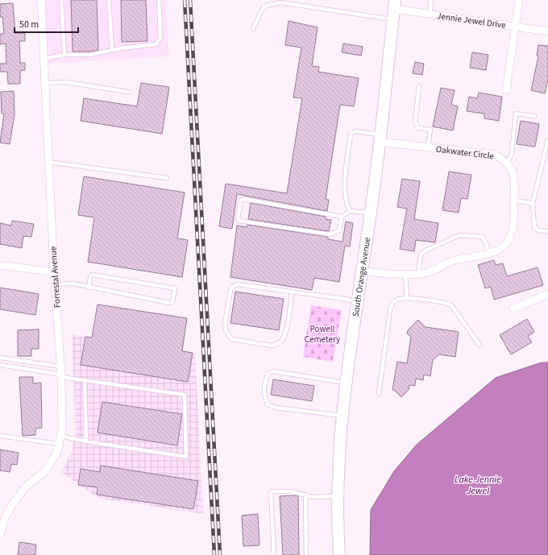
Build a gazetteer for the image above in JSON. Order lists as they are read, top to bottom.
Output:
{
  "streets": {
    "main road": ["South Orange Avenue"],
    "street": ["Jennie Jewel Drive", "Oakwater Circle", "Forrestal Avenue"]
  },
  "crossings": [
    ["Jennie Jewel Drive", "South Orange Avenue"],
    ["Oakwater Circle", "South Orange Avenue"]
  ],
  "water": ["Lake Jennie Jewel"],
  "parks": ["Powell Cemetery"],
  "scale_bar": "50 m"
}
